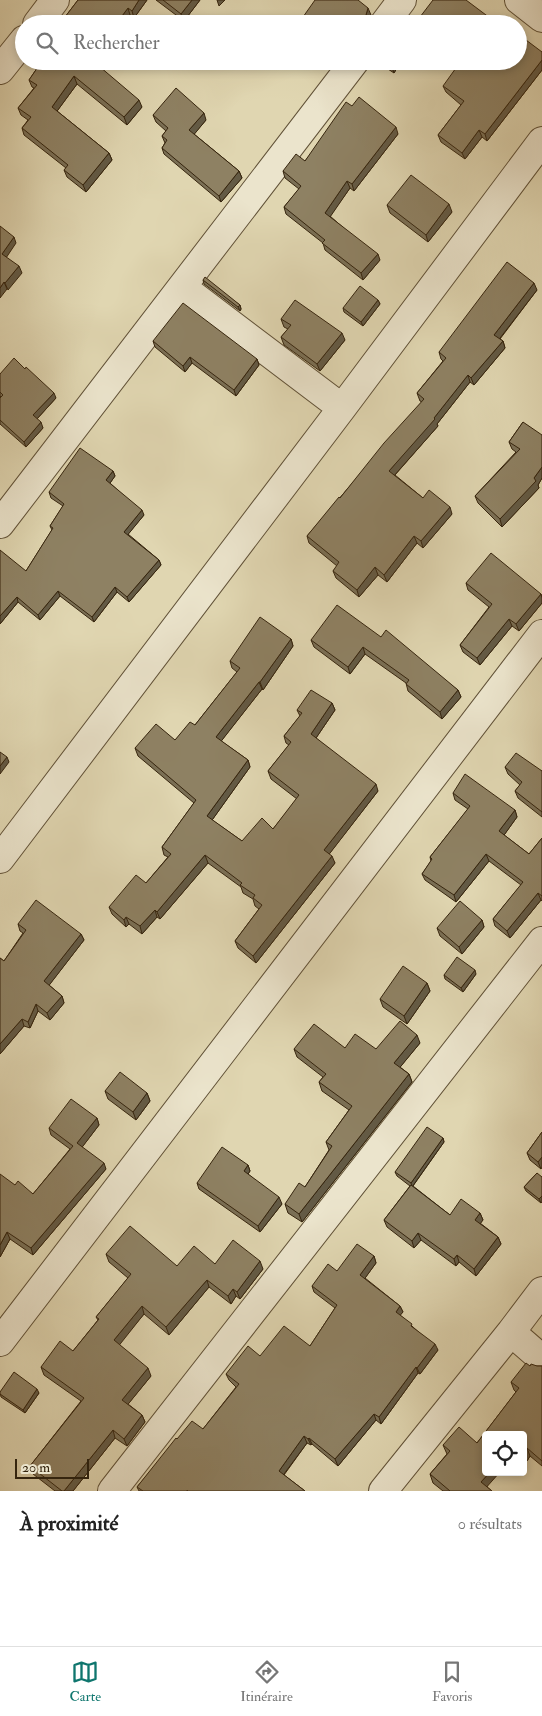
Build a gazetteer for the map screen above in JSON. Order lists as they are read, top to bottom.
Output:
{
  "scale_bar": "20 m",
  "page": {
    "search": "Rechercher",
    "scale": "20 m",
    "heading": ["À proximité", "0 résultats"],
    "nav": ["Carte", "Itinéraire", "Favoris"]
  }
}
